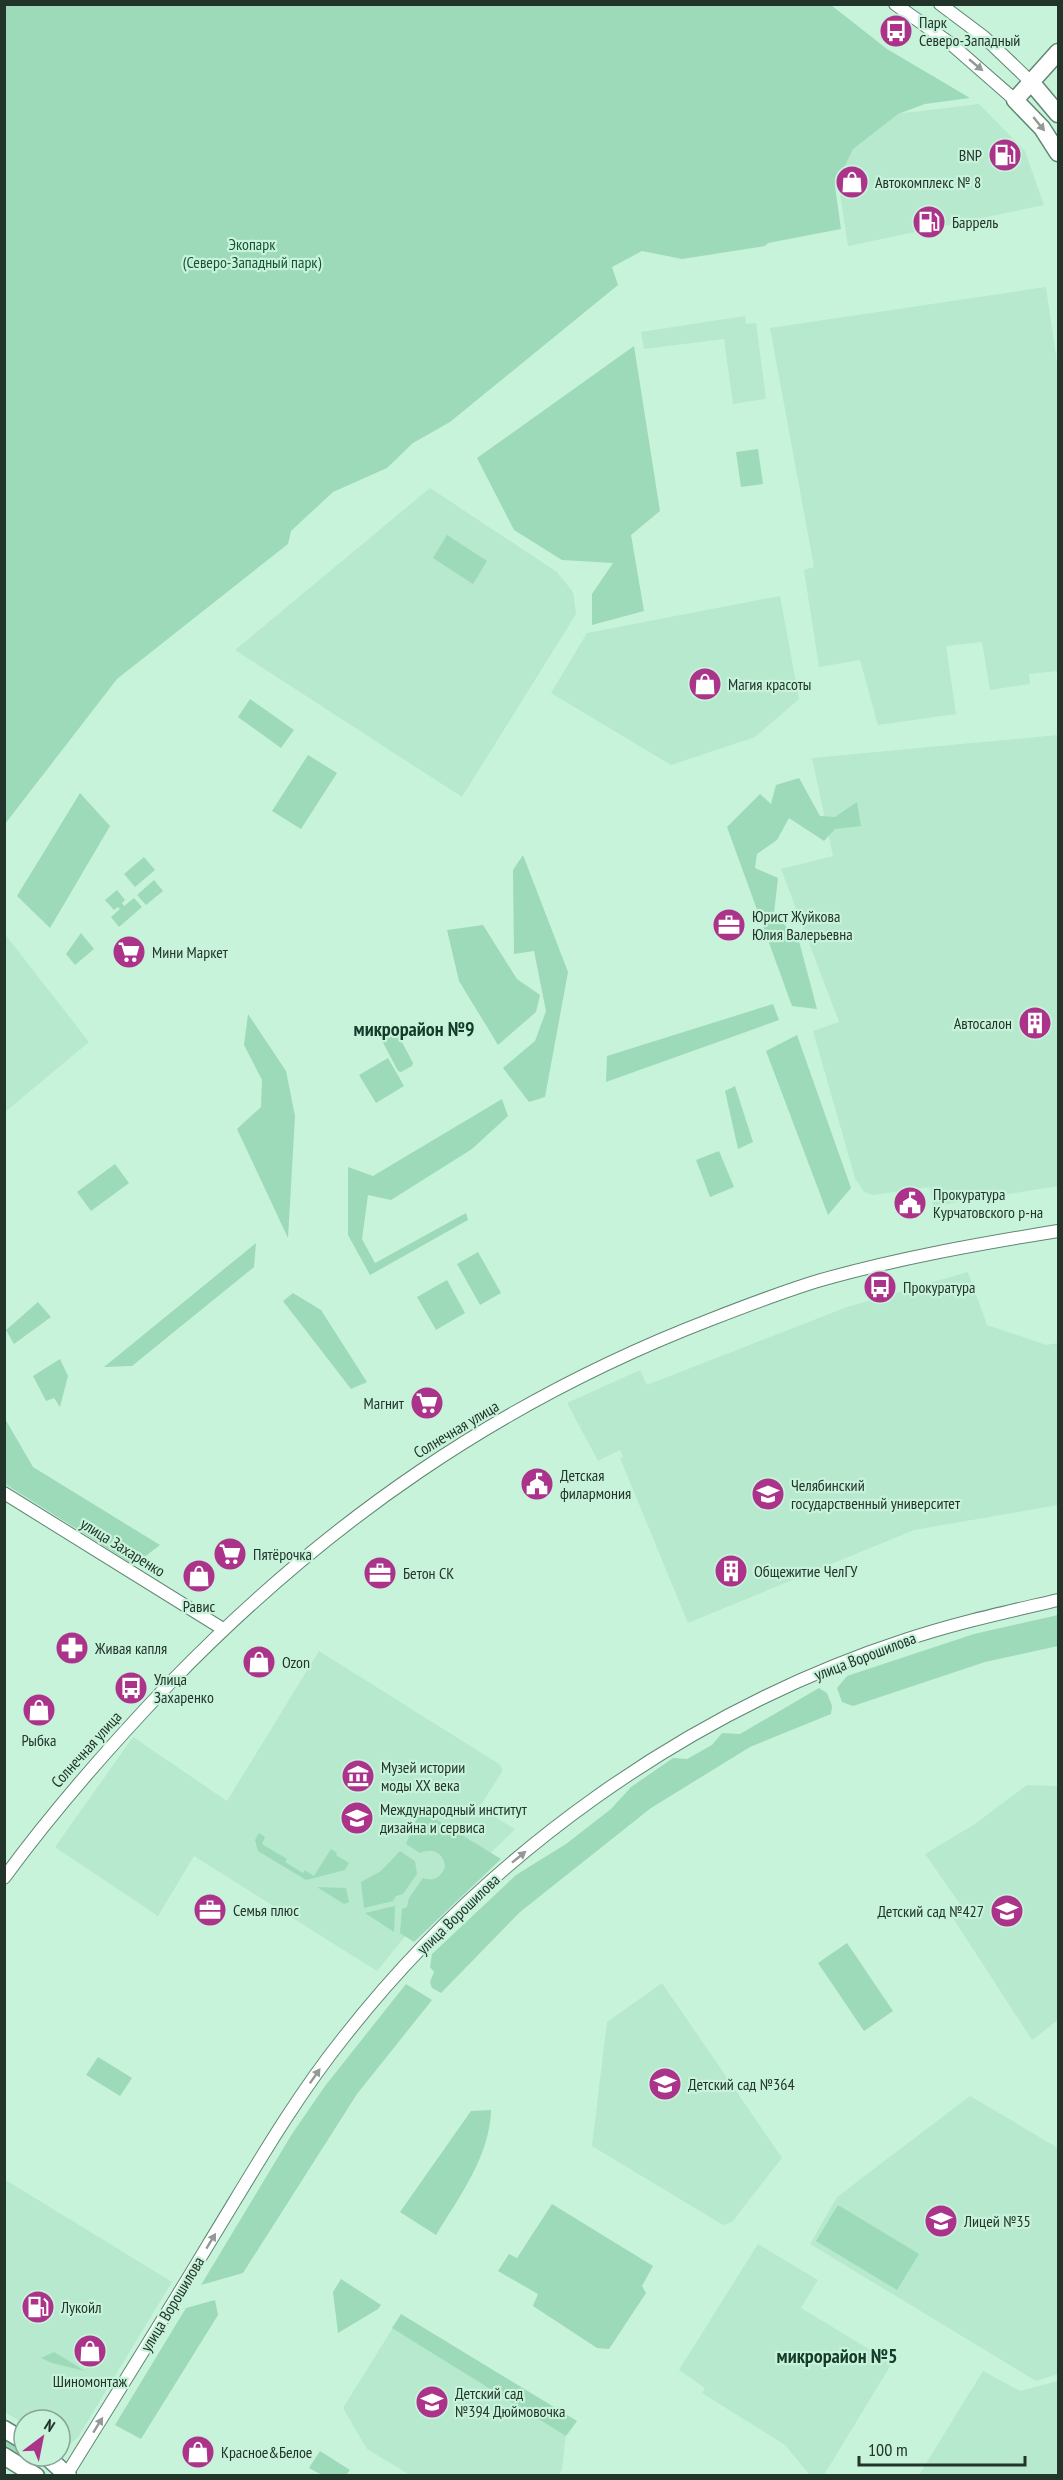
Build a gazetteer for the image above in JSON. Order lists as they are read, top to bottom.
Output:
{
  "streets": {
    "street": ["Солнечная улица", "улица Захаренко", "улица Ворошилова"]
  },
  "crossings": [
    ["Солнечная улица", "улица Захаренко"]
  ],
  "one_way": ["улица Ворошилова"],
  "districts": ["микрорайон №9", "микрорайон №5"],
  "parks": ["Экопарк (Северо-Западный парк)"],
  "places": {
    "bus stop": ["Парк Северо-Западный", "Прокуратура", "Улица Захаренко"],
    "fuel station": ["BNP", "Баррель", "Лукойл"],
    "shop": [
      "Автокомплекс № 8",
      "Магия красоты",
      "Равис",
      "Ozon",
      "Рыбка",
      "Шиномонтаж",
      "Красное&Белое"
    ],
    "office": ["Юрист Жуйкова Юлия Валерьевна", "Бетон СК", "Семья плюс"],
    "supermarket": ["Мини Маркет", "Магнит", "Пятёрочка"],
    "building": ["Автосалон", "Общежитие ЧелГУ"],
    "public building": ["Прокуратура Курчатовского р-на", "Детская филармония"],
    "school or university": [
      "Челябинский государственный университет",
      "Международный институт дизайна и сервиса",
      "Детский сад №427",
      "Детский сад №364",
      "Лицей №35",
      "Детский сад №394 Дюймовочка"
    ],
    "pharmacy": ["Живая капля"],
    "museum": ["Музей истории моды XX века"]
  },
  "scale_bar": "100 m",
  "north": "top right"
}
